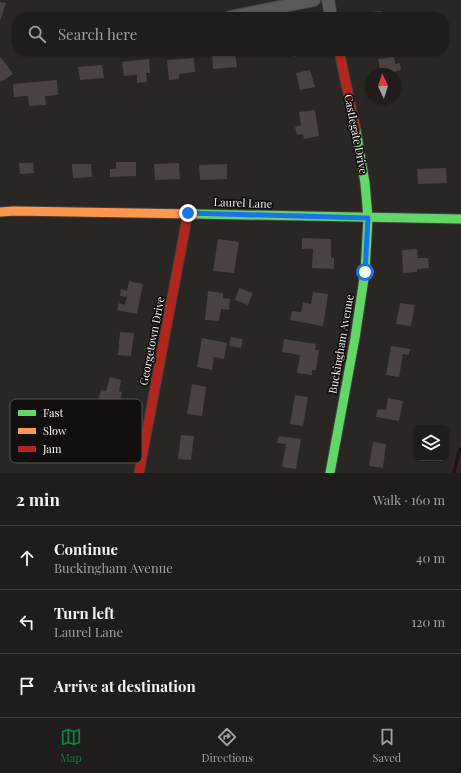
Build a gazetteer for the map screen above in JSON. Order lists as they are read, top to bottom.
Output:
{
  "streets": {
    "street": [
      "Castlegate Drive",
      "Laurel Lane",
      "Georgetown Drive",
      "Buckingham Avenue"
    ]
  },
  "crossings": [
    ["Castlegate Drive", "Laurel Lane"],
    ["Castlegate Drive", "Buckingham Avenue"],
    ["Laurel Lane", "Georgetown Drive"],
    ["Laurel Lane", "Buckingham Avenue"]
  ],
  "legend": ["Fast", "Slow", "Jam"],
  "north": "top",
  "page": {
    "search": "Search here",
    "heading": ["2 min", "Walk · 160 m"],
    "list": [
      ["Continue", "Buckingham Avenue", "40 m"],
      ["Turn left", "Laurel Lane", "120 m"],
      "Arrive at destination"
    ],
    "nav": ["Map", "Directions", "Saved"]
  }
}
